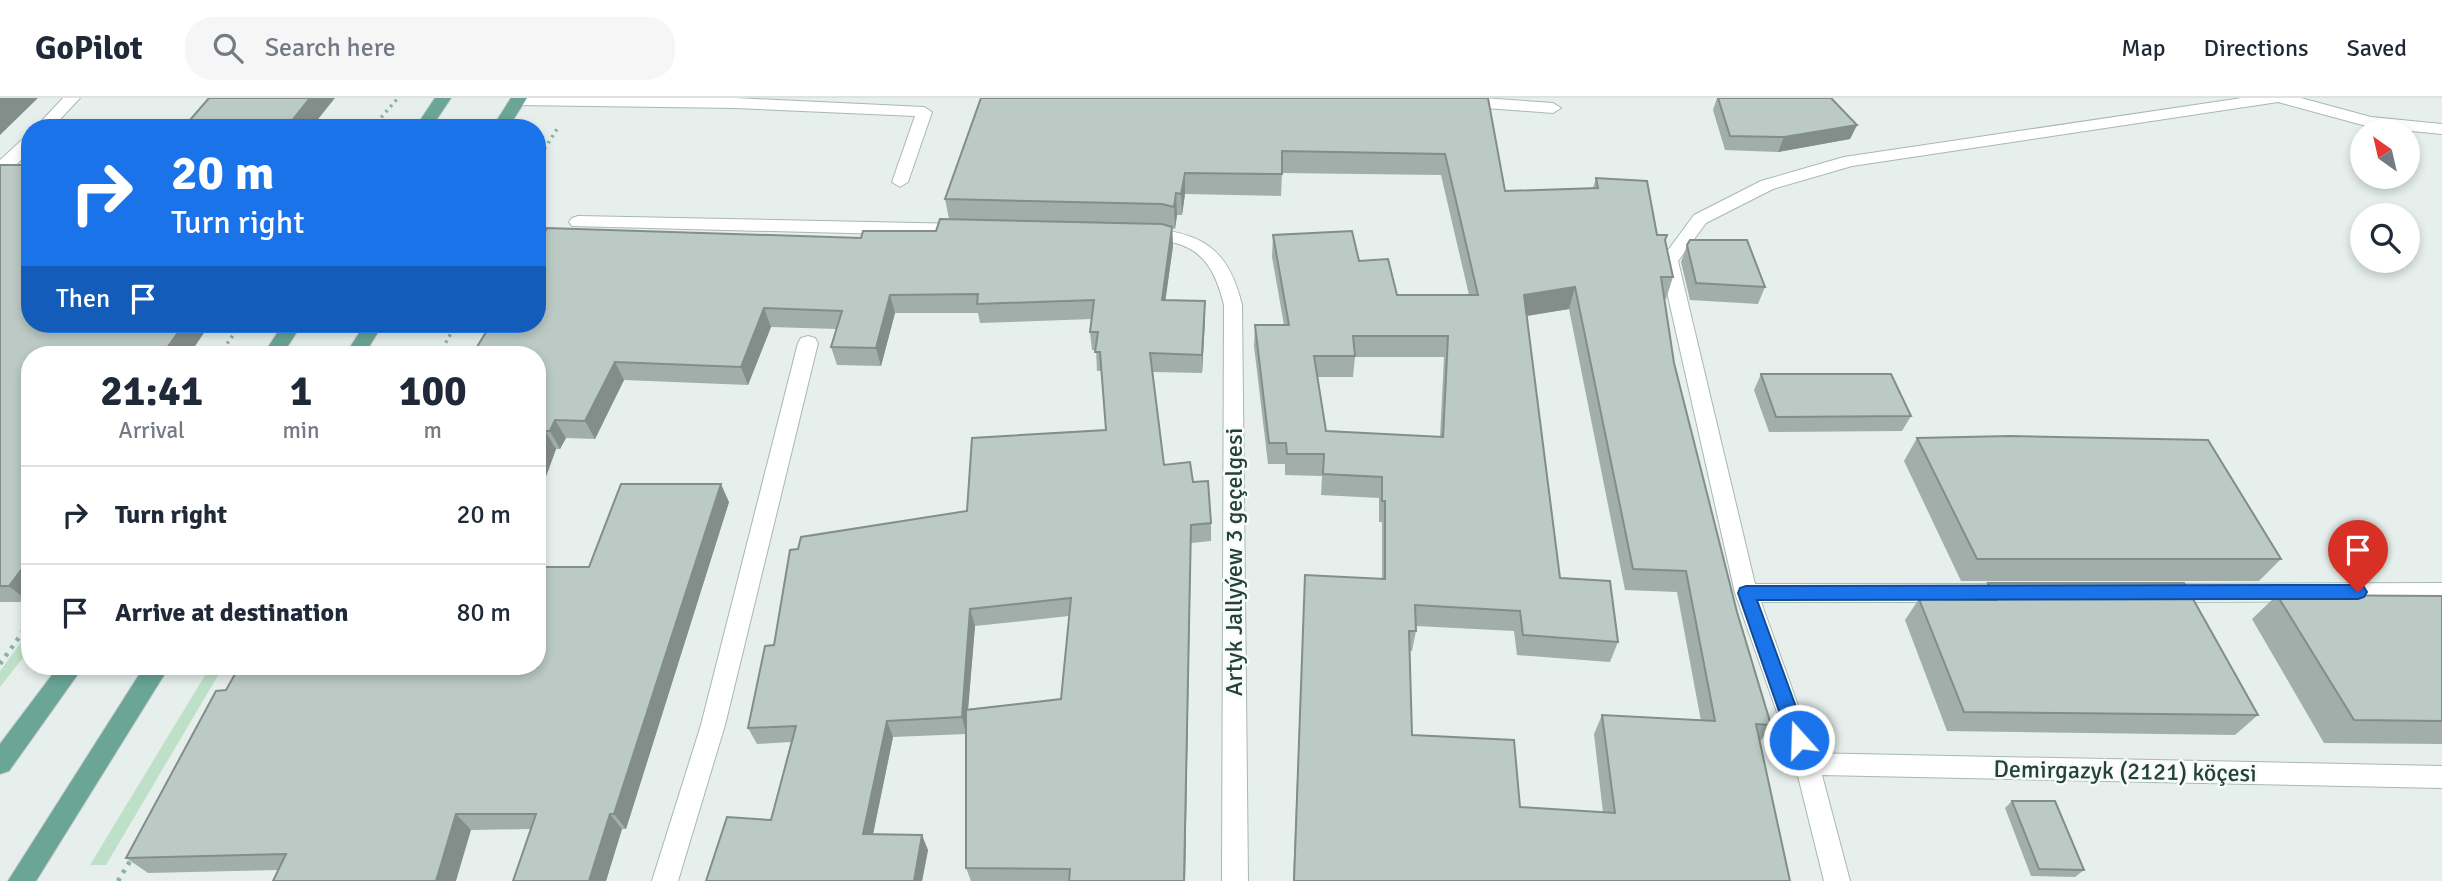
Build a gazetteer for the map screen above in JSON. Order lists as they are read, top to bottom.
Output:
{
  "streets": {
    "street": ["Artyk Jallyýew 3 geçelgesi", "Demirgazyk (2121) köçesi"]
  },
  "north": "top left",
  "page": {
    "header": "GoPilot",
    "search": "Search here",
    "nav": ["Map", "Directions", "Saved"],
    "turn": ["20 m", "Turn right"],
    "then": "Then",
    "eta": [
      "21:41",
      "Arrival",
      "1",
      "min",
      "100",
      "m"
    ],
    "list": [
      {
        "name": "Turn right",
        "value": "20 m"
      },
      {
        "name": "Arrive at destination",
        "value": "80 m"
      }
    ]
  }
}
